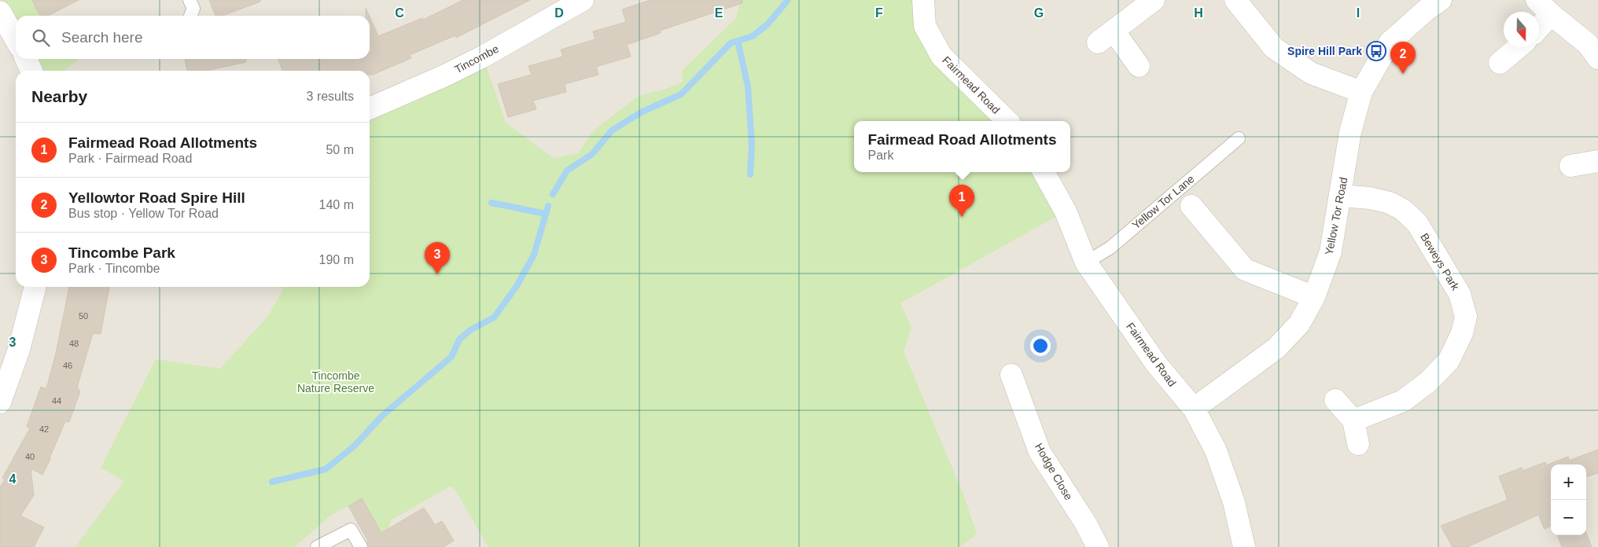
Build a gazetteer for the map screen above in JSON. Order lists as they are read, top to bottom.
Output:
{
  "streets": {
    "street": [
      "Tincombe",
      "Fairmead Road",
      "Yellow Tor Road",
      "Beweys Park",
      "Hodge Close"
    ],
    "lane": ["Yellow Tor Lane"]
  },
  "crossings": [
    ["Fairmead Road", "Yellow Tor Lane"],
    ["Fairmead Road", "Yellow Tor Road"],
    ["Yellow Tor Road", "Beweys Park"]
  ],
  "parks": ["Tincombe Nature Reserve"],
  "places": {
    "bus stop": ["Spire Hill Park"]
  },
  "house_numbers": [
    "50",
    "48",
    "46",
    "44",
    "42",
    "40"
  ],
  "north": "bottom",
  "page": {
    "search": "Search here",
    "pins": ["2", "1", "3"],
    "heading": ["Nearby", "3 results"],
    "popup": ["Fairmead Road Allotments", "Park"],
    "list": [
      {
        "mark": "1",
        "name": "Fairmead Road Allotments",
        "note": "Park · Fairmead Road",
        "value": "50 m"
      },
      {
        "mark": "2",
        "name": "Yellowtor Road Spire Hill",
        "note": "Bus stop · Yellow Tor Road",
        "value": "140 m"
      },
      {
        "mark": "3",
        "name": "Tincombe Park",
        "note": "Park · Tincombe",
        "value": "190 m"
      }
    ],
    "map_buttons": ["+", "−"]
  },
  "grid": {
    "columns": [
      "C",
      "D",
      "E",
      "F",
      "G",
      "H",
      "I"
    ],
    "rows": ["3", "4"]
  }
}
